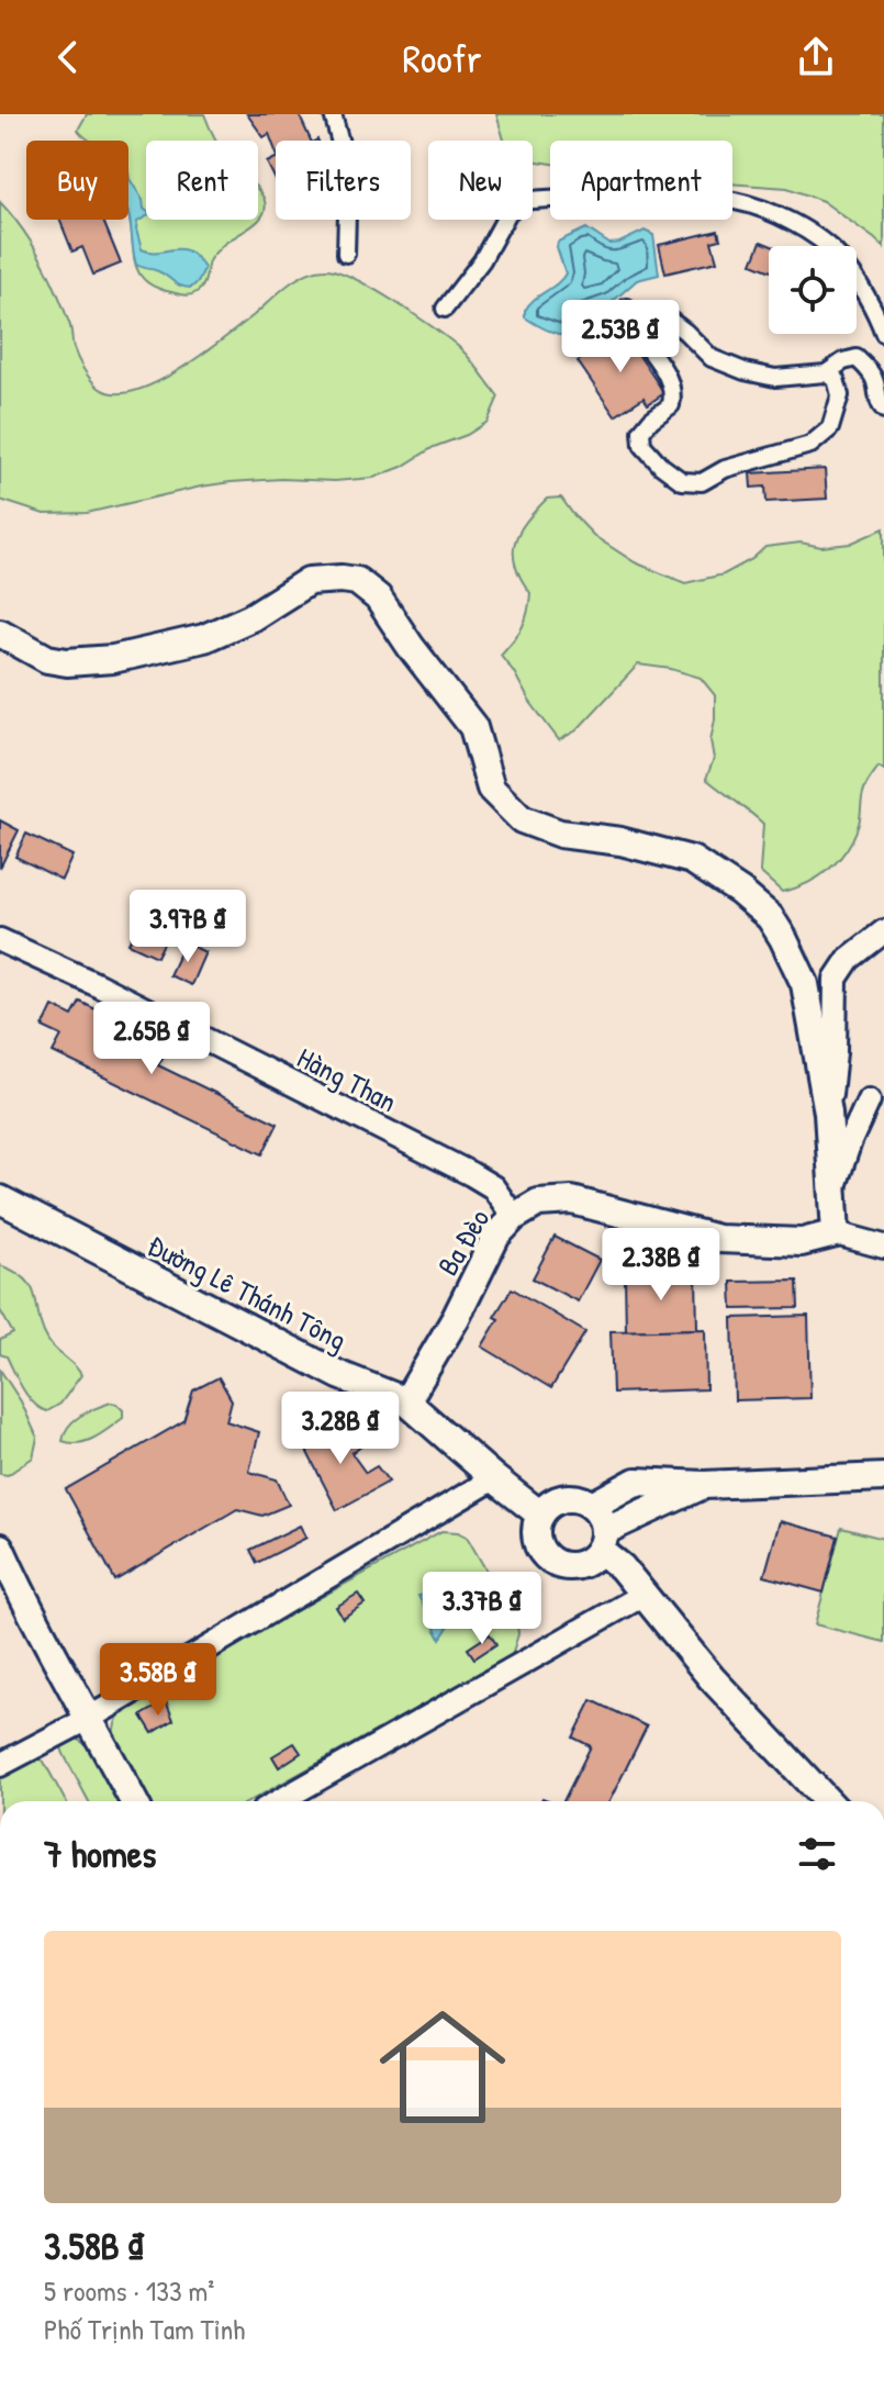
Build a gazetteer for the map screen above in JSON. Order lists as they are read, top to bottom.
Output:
{
  "streets": {
    "street": ["Hàng Than", "Ba Đèo", "Đường Lê Thánh Tông"]
  },
  "crossings": [
    ["Hàng Than", "Ba Đèo"],
    ["Ba Đèo", "Đường Lê Thánh Tông"]
  ],
  "page": {
    "header": "Roofr",
    "chip": [
      "Buy",
      "Rent",
      "Filters",
      "New",
      "Apartment"
    ],
    "price": [
      "2.53B ₫",
      "3.97B ₫",
      "2.65B ₫",
      "2.38B ₫",
      "3.28B ₫",
      "3.37B ₫",
      "3.58B ₫"
    ],
    "heading": "7 homes",
    "list": [
      {
        "name": "3.58B ₫",
        "note": "5 rooms · 133 m² · Phố Trịnh Tam Tỉnh"
      }
    ]
  }
}
